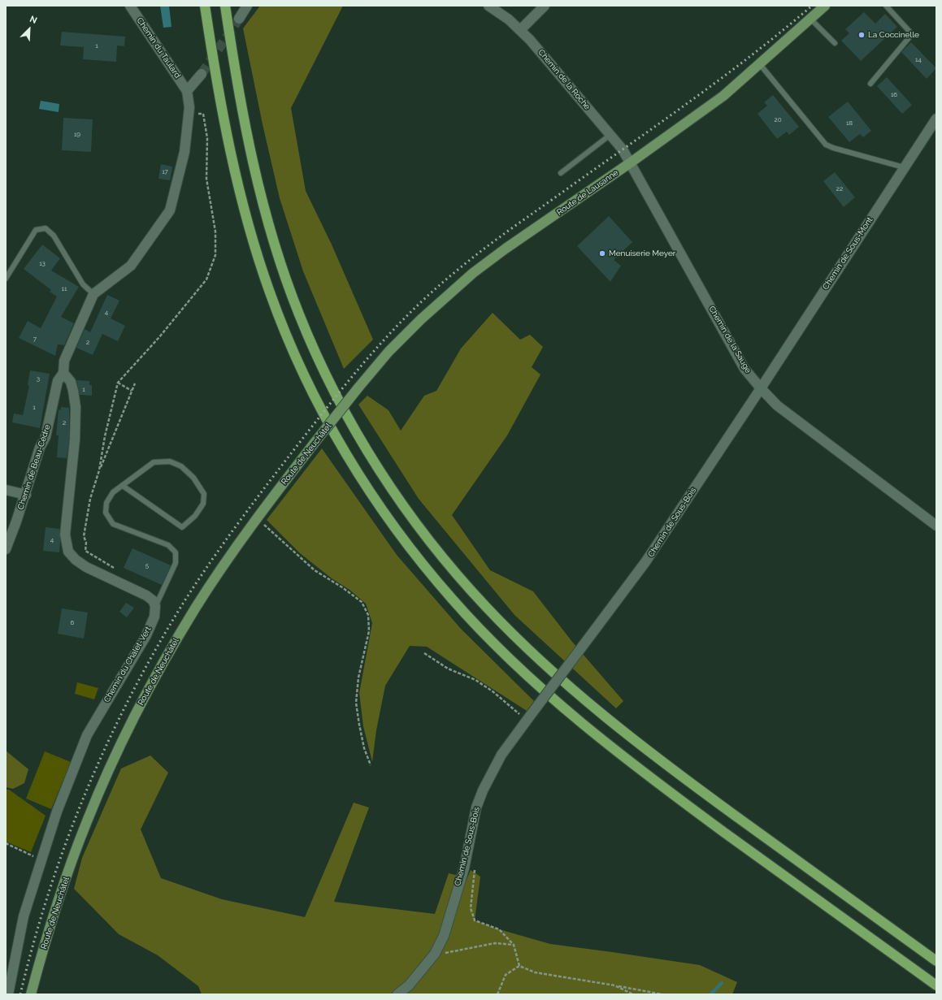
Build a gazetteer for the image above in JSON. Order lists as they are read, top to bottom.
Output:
{
  "streets": {
    "main road": ["Route de Lausanne", "Route de Neuchâtel"],
    "street": [
      "Chemin du Taulard",
      "Chemin de la Roche",
      "Chemin de Sous-Mont",
      "Chemin de la Sauge",
      "Chemin de Beau-Cèdre",
      "Chemin de Sous-Bois",
      "Chemin du Chalet-Vert"
    ]
  },
  "crossings": [
    ["Chemin de la Roche", "Route de Lausanne"],
    ["Chemin de la Roche", "Chemin de la Sauge"],
    ["Route de Lausanne", "Chemin de la Sauge"],
    ["Route de Lausanne", "Route de Neuchâtel"],
    ["Chemin de Sous-Mont", "Chemin de la Sauge"],
    ["Chemin de Sous-Mont", "Chemin de Sous-Bois"],
    ["Chemin de la Sauge", "Chemin de Sous-Bois"]
  ],
  "places": ["La Coccinelle", "Menuiserie Meyer"],
  "house_numbers": [
    "1",
    "14",
    "16",
    "20",
    "18",
    "19",
    "17",
    "22",
    "13",
    "11",
    "4",
    "7",
    "2",
    "3",
    "1",
    "1",
    "2",
    "4",
    "5",
    "6"
  ],
  "north": "top right"
}
